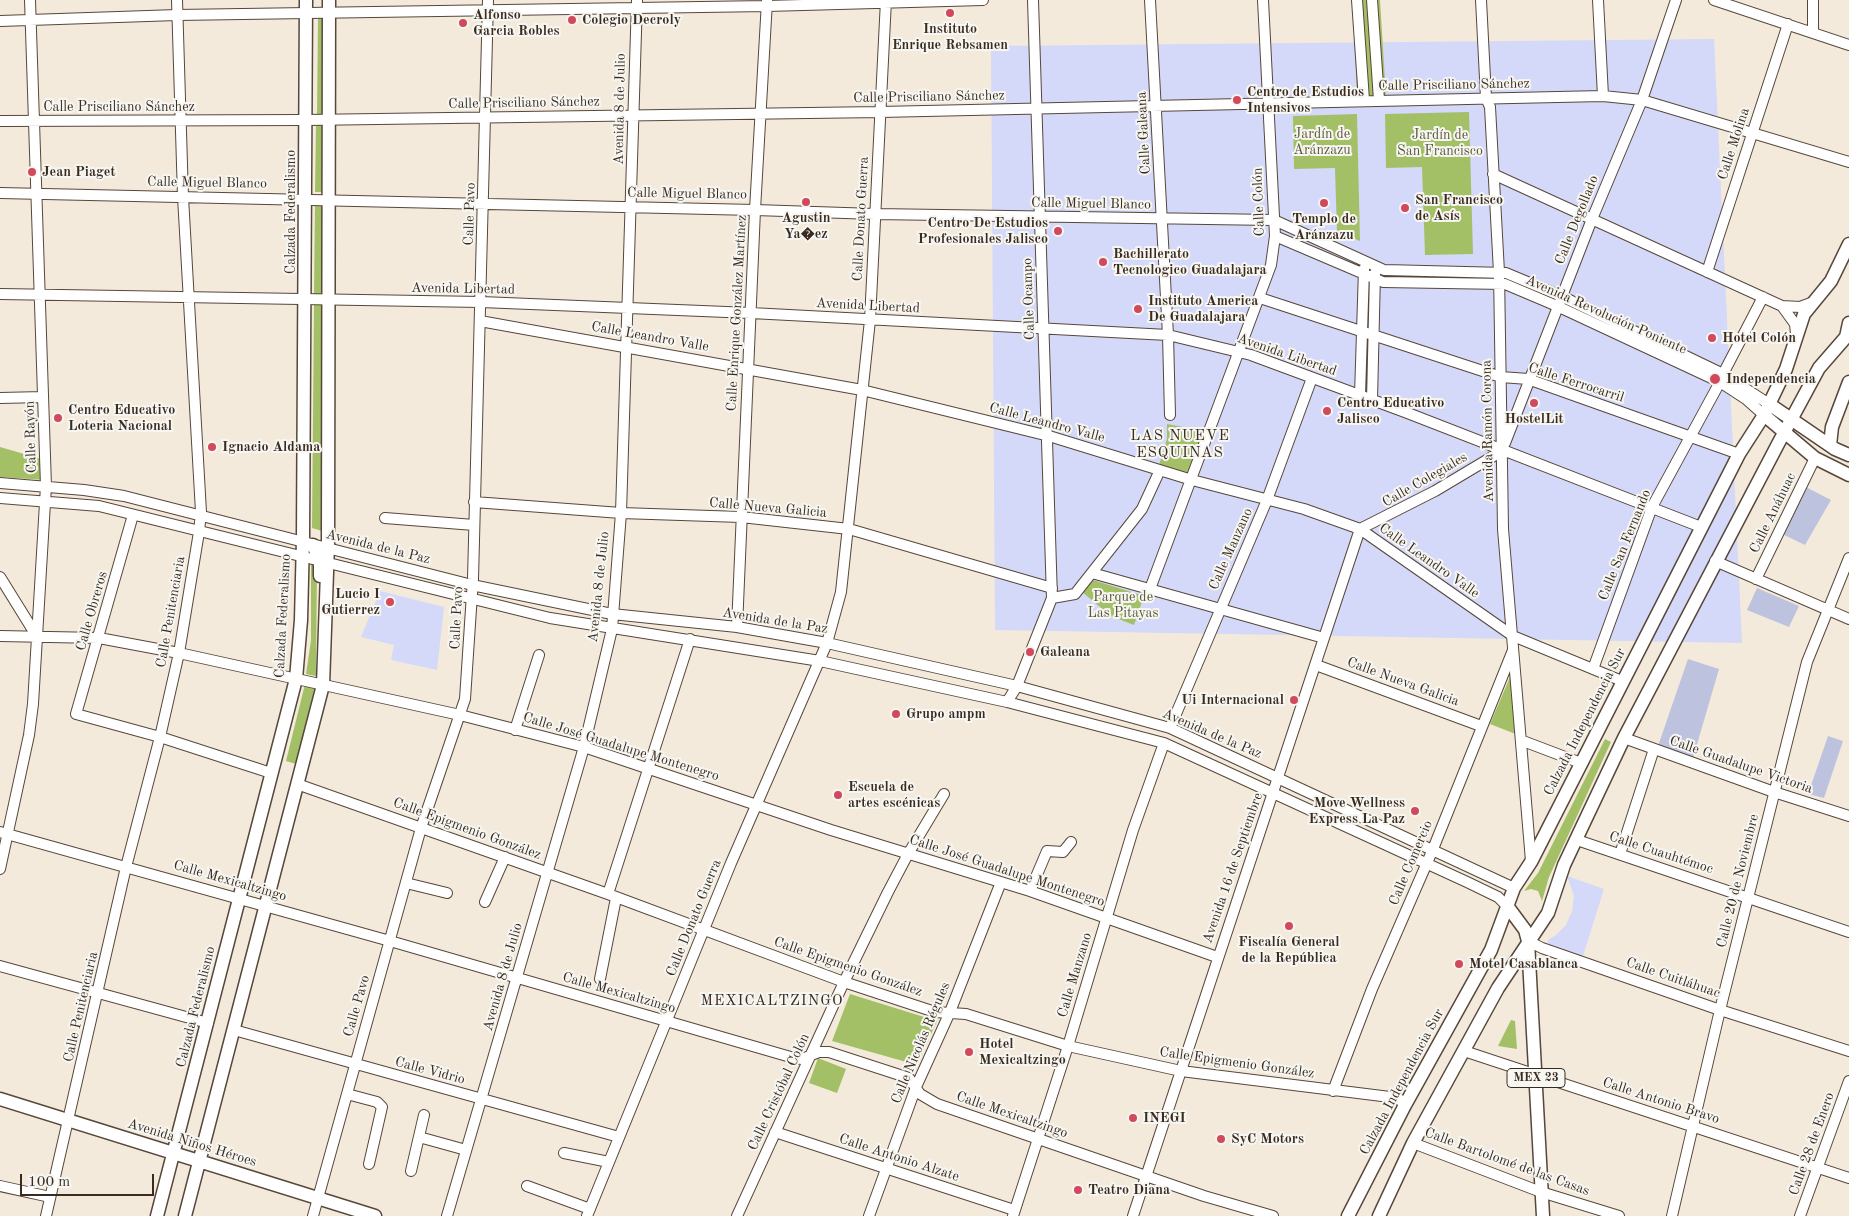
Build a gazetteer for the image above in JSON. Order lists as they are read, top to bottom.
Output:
{
  "streets": {
    "main road": [
      "Calzada Federalismo",
      "Calzada Independencia Sur",
      "MEX 23",
      "Avenida Niños Héroes"
    ],
    "street": [
      "Calle Prisciliano Sánchez",
      "Avenida 8 de Julio",
      "Calle Galeana",
      "Calle Molina",
      "Calle Miguel Blanco",
      "Calle Colón",
      "Calle Pavo",
      "Calle Donato Guerra",
      "Calle Degollado",
      "Avenida Libertad",
      "Calle Ocampo",
      "Calle Enrique González Martínez",
      "Avenida Revolución Poniente",
      "Calle Leandro Valle",
      "Calle Ferrocarril",
      "Avenida Ramón Corona",
      "Calle Rayón",
      "Calle Colegiales",
      "Calle Nueva Galicia",
      "Calle Anáhuac",
      "Calle San Fernando",
      "Avenida de la Paz",
      "Calle Manzano",
      "Calle Obreros",
      "Calle Penitenciaria",
      "Calle José Guadalupe Montenegro",
      "Calle Guadalupe Victoria",
      "Calle Epigmenio González",
      "Calle Cuauhtémoc",
      "Calle Comercio",
      "Avenida 16 de Septiembre",
      "Calle Mexicaltzingo",
      "Calle 20 de Noviembre",
      "Calle Cuitláhuac",
      "Calle Nicolás Régules",
      "Calle Vidrio",
      "Calle Cristóbal Colón",
      "Calle Antonio Bravo",
      "Calle 28 de Enero",
      "Calle Antonio Alzate",
      "Calle Bartolomé de las Casas"
    ]
  },
  "crossings": [
    ["Calle Prisciliano Sánchez", "Avenida 8 de Julio"],
    ["Calle Prisciliano Sánchez", "Calle Galeana"],
    ["Calle Prisciliano Sánchez", "Calle Molina"],
    ["Calle Prisciliano Sánchez", "Calle Colón"],
    ["Calle Prisciliano Sánchez", "Calzada Federalismo"],
    ["Calle Prisciliano Sánchez", "Calle Pavo"],
    ["Calle Prisciliano Sánchez", "Calle Donato Guerra"],
    ["Calle Prisciliano Sánchez", "Calle Degollado"],
    ["Calle Prisciliano Sánchez", "Calle Ocampo"],
    ["Calle Prisciliano Sánchez", "Calle Enrique González Martínez"],
    ["Calle Prisciliano Sánchez", "Avenida Ramón Corona"],
    ["Calle Prisciliano Sánchez", "Calle Rayón"],
    ["Calle Prisciliano Sánchez", "Calle Penitenciaria"],
    ["Avenida 8 de Julio", "Calle Miguel Blanco"],
    ["Avenida 8 de Julio", "Avenida Libertad"],
    ["Avenida 8 de Julio", "Calle Leandro Valle"],
    ["Avenida 8 de Julio", "Calle Nueva Galicia"],
    ["Avenida 8 de Julio", "Avenida de la Paz"],
    ["Avenida 8 de Julio", "Calle José Guadalupe Montenegro"],
    ["Avenida 8 de Julio", "Calle Epigmenio González"],
    ["Avenida 8 de Julio", "Calle Mexicaltzingo"],
    ["Avenida 8 de Julio", "Calle Vidrio"],
    ["Calle Galeana", "Calle Miguel Blanco"],
    ["Calle Galeana", "Avenida Libertad"],
    ["Calle Miguel Blanco", "Calle Colón"],
    ["Calle Miguel Blanco", "Calzada Federalismo"],
    ["Calle Miguel Blanco", "Calle Pavo"],
    ["Calle Miguel Blanco", "Calle Donato Guerra"],
    ["Calle Miguel Blanco", "Calle Ocampo"],
    ["Calle Miguel Blanco", "Calle Enrique González Martínez"],
    ["Calle Miguel Blanco", "Avenida Revolución Poniente"],
    ["Calle Miguel Blanco", "Calle Rayón"],
    ["Calle Miguel Blanco", "Calle Penitenciaria"],
    ["Calle Colón", "Avenida Libertad"],
    ["Calle Colón", "Calle Leandro Valle"],
    ["Calle Colón", "Calle Ferrocarril"],
    ["Calzada Federalismo", "Avenida Libertad"],
    ["Calzada Federalismo", "Avenida de la Paz"],
    ["Calzada Federalismo", "Calle José Guadalupe Montenegro"],
    ["Calzada Federalismo", "Calle Mexicaltzingo"],
    ["Calzada Federalismo", "Avenida Niños Héroes"],
    ["Calle Pavo", "Avenida Libertad"],
    ["Calle Pavo", "Calle Leandro Valle"],
    ["Calle Pavo", "Calle Nueva Galicia"],
    ["Calle Pavo", "Avenida de la Paz"],
    ["Calle Pavo", "Calle José Guadalupe Montenegro"],
    ["Calle Pavo", "Calle Epigmenio González"],
    ["Calle Pavo", "Calle Mexicaltzingo"],
    ["Calle Pavo", "Calle Vidrio"],
    ["Calle Pavo", "Avenida Niños Héroes"],
    ["Calle Donato Guerra", "Avenida Libertad"],
    ["Calle Donato Guerra", "Calle Leandro Valle"],
    ["Calle Donato Guerra", "Calle Nueva Galicia"],
    ["Calle Donato Guerra", "Avenida de la Paz"],
    ["Calle Donato Guerra", "Calle José Guadalupe Montenegro"],
    ["Calle Donato Guerra", "Calle Epigmenio González"],
    ["Calle Donato Guerra", "Calle Mexicaltzingo"],
    ["Calle Donato Guerra", "Calle Vidrio"],
    ["Calle Degollado", "Avenida Libertad"],
    ["Calle Degollado", "Avenida Revolución Poniente"],
    ["Calle Degollado", "Calle Ferrocarril"],
    ["Calle Degollado", "Avenida Ramón Corona"],
    ["Calle Degollado", "Calle Colegiales"],
    ["Avenida Libertad", "Calle Ocampo"],
    ["Avenida Libertad", "Calle Enrique González Martínez"],
    ["Avenida Libertad", "Avenida Ramón Corona"],
    ["Avenida Libertad", "Calle Rayón"],
    ["Avenida Libertad", "Calle Colegiales"],
    ["Avenida Libertad", "Calle San Fernando"],
    ["Avenida Libertad", "Calle Manzano"],
    ["Avenida Libertad", "Calle Penitenciaria"],
    ["Avenida Libertad", "Calzada Independencia Sur"],
    ["Calle Ocampo", "Calle Leandro Valle"],
    ["Calle Ocampo", "Calle Nueva Galicia"],
    ["Calle Enrique González Martínez", "Calle Leandro Valle"],
    ["Calle Enrique González Martínez", "Calle Nueva Galicia"],
    ["Calle Enrique González Martínez", "Avenida de la Paz"],
    ["Avenida Revolución Poniente", "Avenida Ramón Corona"],
    ["Avenida Revolución Poniente", "Calle San Fernando"],
    ["Avenida Revolución Poniente", "Calzada Independencia Sur"],
    ["Calle Leandro Valle", "Avenida Ramón Corona"],
    ["Calle Leandro Valle", "Calle Colegiales"],
    ["Calle Leandro Valle", "Calle San Fernando"],
    ["Calle Leandro Valle", "Calle Manzano"],
    ["Calle Leandro Valle", "Calzada Independencia Sur"],
    ["Calle Leandro Valle", "Calle Comercio"],
    ["Calle Leandro Valle", "Avenida 16 de Septiembre"],
    ["Calle Ferrocarril", "Avenida Ramón Corona"],
    ["Calle Ferrocarril", "Calle San Fernando"],
    ["Calle Ferrocarril", "Calzada Independencia Sur"],
    ["Avenida Ramón Corona", "Calle Colegiales"],
    ["Avenida Ramón Corona", "Calzada Independencia Sur"],
    ["Avenida Ramón Corona", "Calle Comercio"],
    ["Calle Rayón", "Avenida de la Paz"],
    ["Calle Rayón", "Calle José Guadalupe Montenegro"],
    ["Calle Rayón", "Calle Mexicaltzingo"],
    ["Calle Colegiales", "Avenida 16 de Septiembre"],
    ["Calle Nueva Galicia", "Calle Comercio"],
    ["Calle Nueva Galicia", "Avenida 16 de Septiembre"],
    ["Avenida de la Paz", "Calle Manzano"],
    ["Avenida de la Paz", "Calle Obreros"],
    ["Avenida de la Paz", "Calle Penitenciaria"],
    ["Avenida de la Paz", "Calzada Independencia Sur"],
    ["Avenida de la Paz", "Calle Comercio"],
    ["Avenida de la Paz", "Avenida 16 de Septiembre"],
    ["Calle Manzano", "Calle José Guadalupe Montenegro"],
    ["Calle Manzano", "Calle Epigmenio González"],
    ["Calle Manzano", "Calle Mexicaltzingo"],
    ["Calle Manzano", "Calle Antonio Alzate"],
    ["Calle Obreros", "Calle Penitenciaria"],
    ["Calle Obreros", "Calle José Guadalupe Montenegro"],
    ["Calle Penitenciaria", "Calle José Guadalupe Montenegro"],
    ["Calle Penitenciaria", "Calle Mexicaltzingo"],
    ["Calle Penitenciaria", "Avenida Niños Héroes"],
    ["Calzada Independencia Sur", "Calle Epigmenio González"],
    ["Calle José Guadalupe Montenegro", "Avenida 16 de Septiembre"],
    ["Calle José Guadalupe Montenegro", "Calle Nicolás Régules"],
    ["Calle José Guadalupe Montenegro", "Calle Cristóbal Colón"],
    ["Calle Guadalupe Victoria", "Calle 20 de Noviembre"],
    ["Calle Epigmenio González", "Calle Comercio"],
    ["Calle Epigmenio González", "Avenida 16 de Septiembre"],
    ["Calle Epigmenio González", "Calle Nicolás Régules"],
    ["Calle Epigmenio González", "Calle Cristóbal Colón"],
    ["Calle Cuauhtémoc", "Calle 20 de Noviembre"],
    ["Avenida 16 de Septiembre", "Calle Mexicaltzingo"],
    ["Calle Mexicaltzingo", "Calle Nicolás Régules"],
    ["Calle Mexicaltzingo", "Calle Cristóbal Colón"],
    ["Calle 20 de Noviembre", "Calle Cuitláhuac"],
    ["Calle 20 de Noviembre", "Calle Antonio Bravo"],
    ["Calle Cuitláhuac", "MEX 23"],
    ["Calle Nicolás Régules", "Calle Antonio Alzate"],
    ["MEX 23", "Calle Antonio Bravo"],
    ["MEX 23", "Calle Bartolomé de las Casas"],
    ["Calle Cristóbal Colón", "Calle Antonio Alzate"],
    ["Calle Antonio Bravo", "Calle 28 de Enero"]
  ],
  "districts": ["LAS NUEVE ESQUINAS", "MEXICALTZINGO"],
  "parks": ["Jardín de Aránzazu", "Jardín de San Francisco", "Parque de Las Pitayas"],
  "places": [
    "Instituto Enrique Rebsamen",
    "Colegio Decroly",
    "Alfonso Garcia Robles",
    "Centro de Estudios Intensivos",
    "Jean Piaget",
    "Agustin Ya�ez",
    "Templo de Aránzazu",
    "San Francisco de Asís",
    "Centro De Estudios Profesionales Jalisco",
    "Bachillerato Tecnologico Guadalajara",
    "Instituto America De Guadalajara",
    "Hotel Colón",
    "Independencia",
    "HostelLit",
    "Centro Educativo Jalisco",
    "Centro Educativo Loteria Nacional",
    "Ignacio Aldama",
    "Lucio I Gutierrez",
    "Galeana",
    "Ui Internacional",
    "Grupo ampm",
    "Escuela de artes escénicas",
    "Move Wellness Express La Paz",
    "Fiscalía General de la República",
    "Motel Casablanca",
    "Hotel Mexicaltzingo",
    "INEGI",
    "SyC Motors",
    "Teatro Diana"
  ],
  "scale_bar": "100 m"
}
